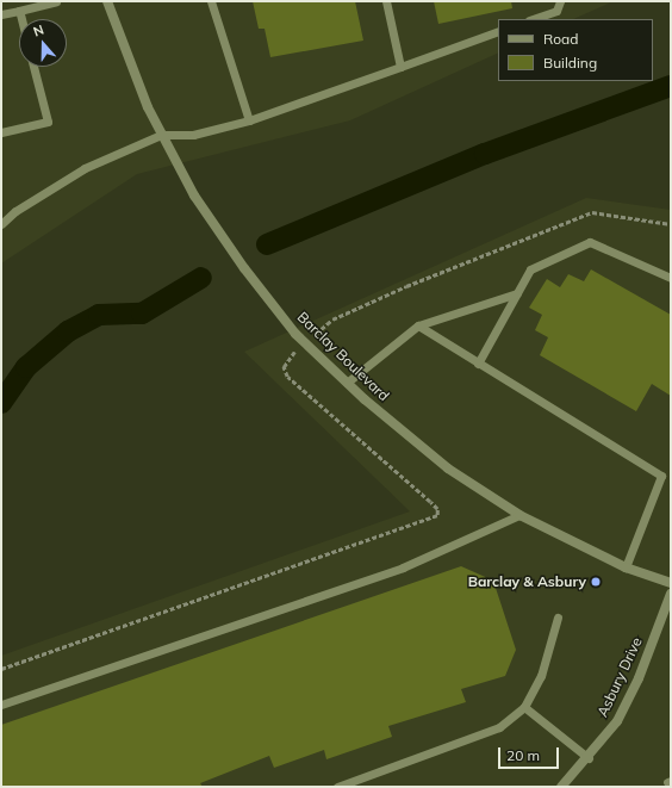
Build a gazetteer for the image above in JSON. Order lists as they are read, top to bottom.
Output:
{
  "streets": {
    "street": ["Barclay Boulevard", "Asbury Drive"]
  },
  "places": ["Barclay & Asbury"],
  "legend": ["Road", "Building"],
  "scale_bar": "20 m",
  "north": "top"
}
